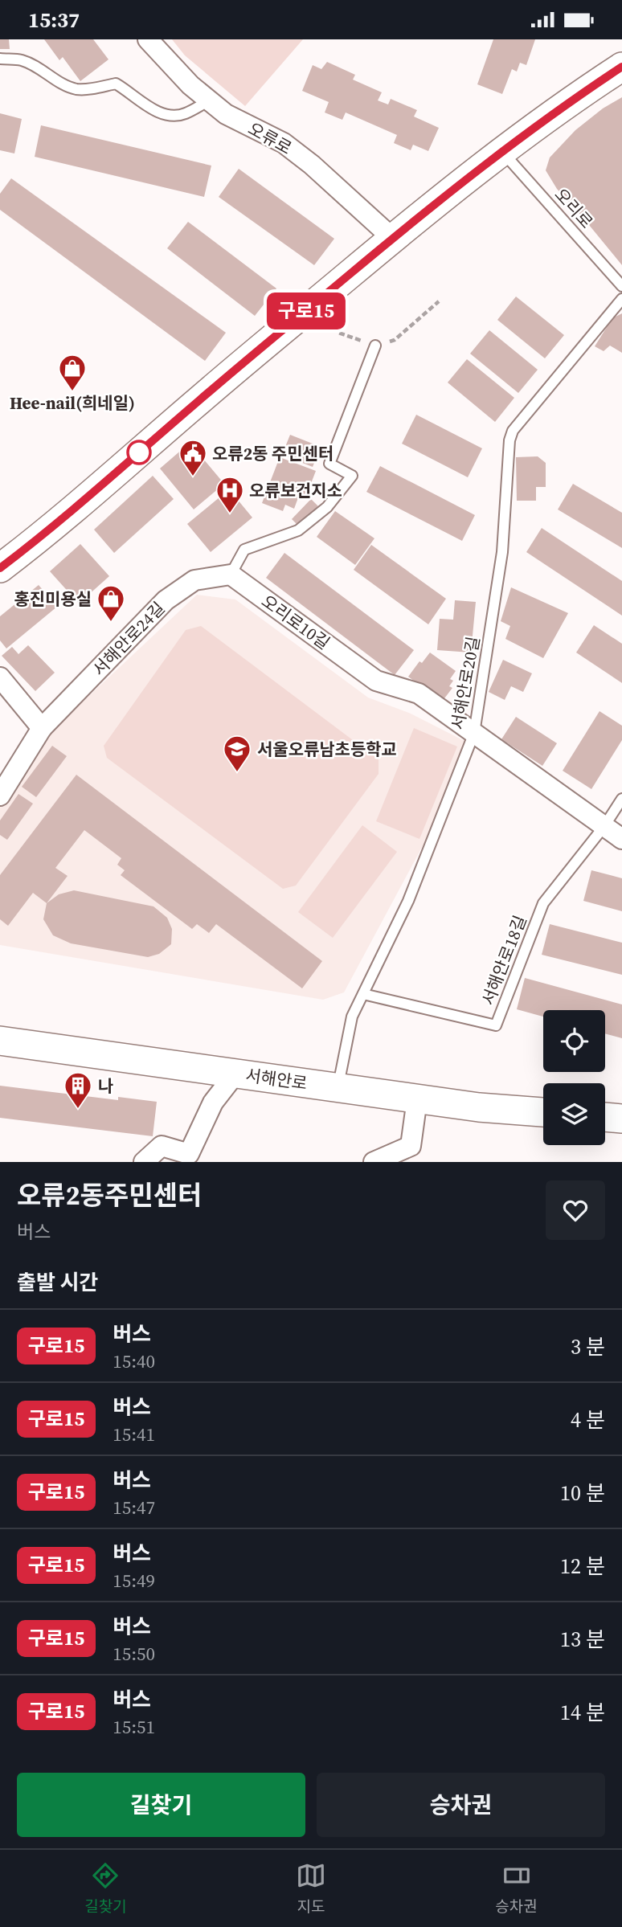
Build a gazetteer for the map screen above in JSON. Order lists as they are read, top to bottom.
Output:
{
  "streets": {
    "main road": ["서해안로"],
    "street": ["오류로", "오리로10길", "서해안로24길"],
    "lane": ["오리로", "서해안로20길", "서해안로18길"]
  },
  "crossings": [
    ["오리로10길", "서해안로24길"],
    ["오리로10길", "서해안로20길"],
    ["오리로10길", "서해안로18길"],
    ["서해안로20길", "서해안로18길"],
    ["서해안로20길", "서해안로"]
  ],
  "places": {
    "shop": ["Hee-nail(희네일)", "홍진미용실"],
    "public building": ["오류2동 주민센터"],
    "hospital": ["오류보건지소"],
    "school or university": ["서울오류남초등학교"],
    "building": ["나"]
  },
  "lines": ["bus line 구로15"],
  "page": {
    "status": "15:37",
    "on_map": "구로15",
    "heading": [
      ["오류2동주민센터", "버스"],
      "출발 시간"
    ],
    "list": [
      {
        "mark": "구로15",
        "name": "버스",
        "note": "15:40",
        "value": "3 분"
      },
      {
        "mark": "구로15",
        "name": "버스",
        "note": "15:41",
        "value": "4 분"
      },
      {
        "mark": "구로15",
        "name": "버스",
        "note": "15:47",
        "value": "10 분"
      },
      {
        "mark": "구로15",
        "name": "버스",
        "note": "15:49",
        "value": "12 분"
      },
      {
        "mark": "구로15",
        "name": "버스",
        "note": "15:50",
        "value": "13 분"
      },
      {
        "mark": "구로15",
        "name": "버스",
        "note": "15:51",
        "value": "14 분"
      }
    ],
    "buttons": ["길찾기", "승차권"],
    "tabs": ["길찾기", "지도", "승차권"]
  }
}
